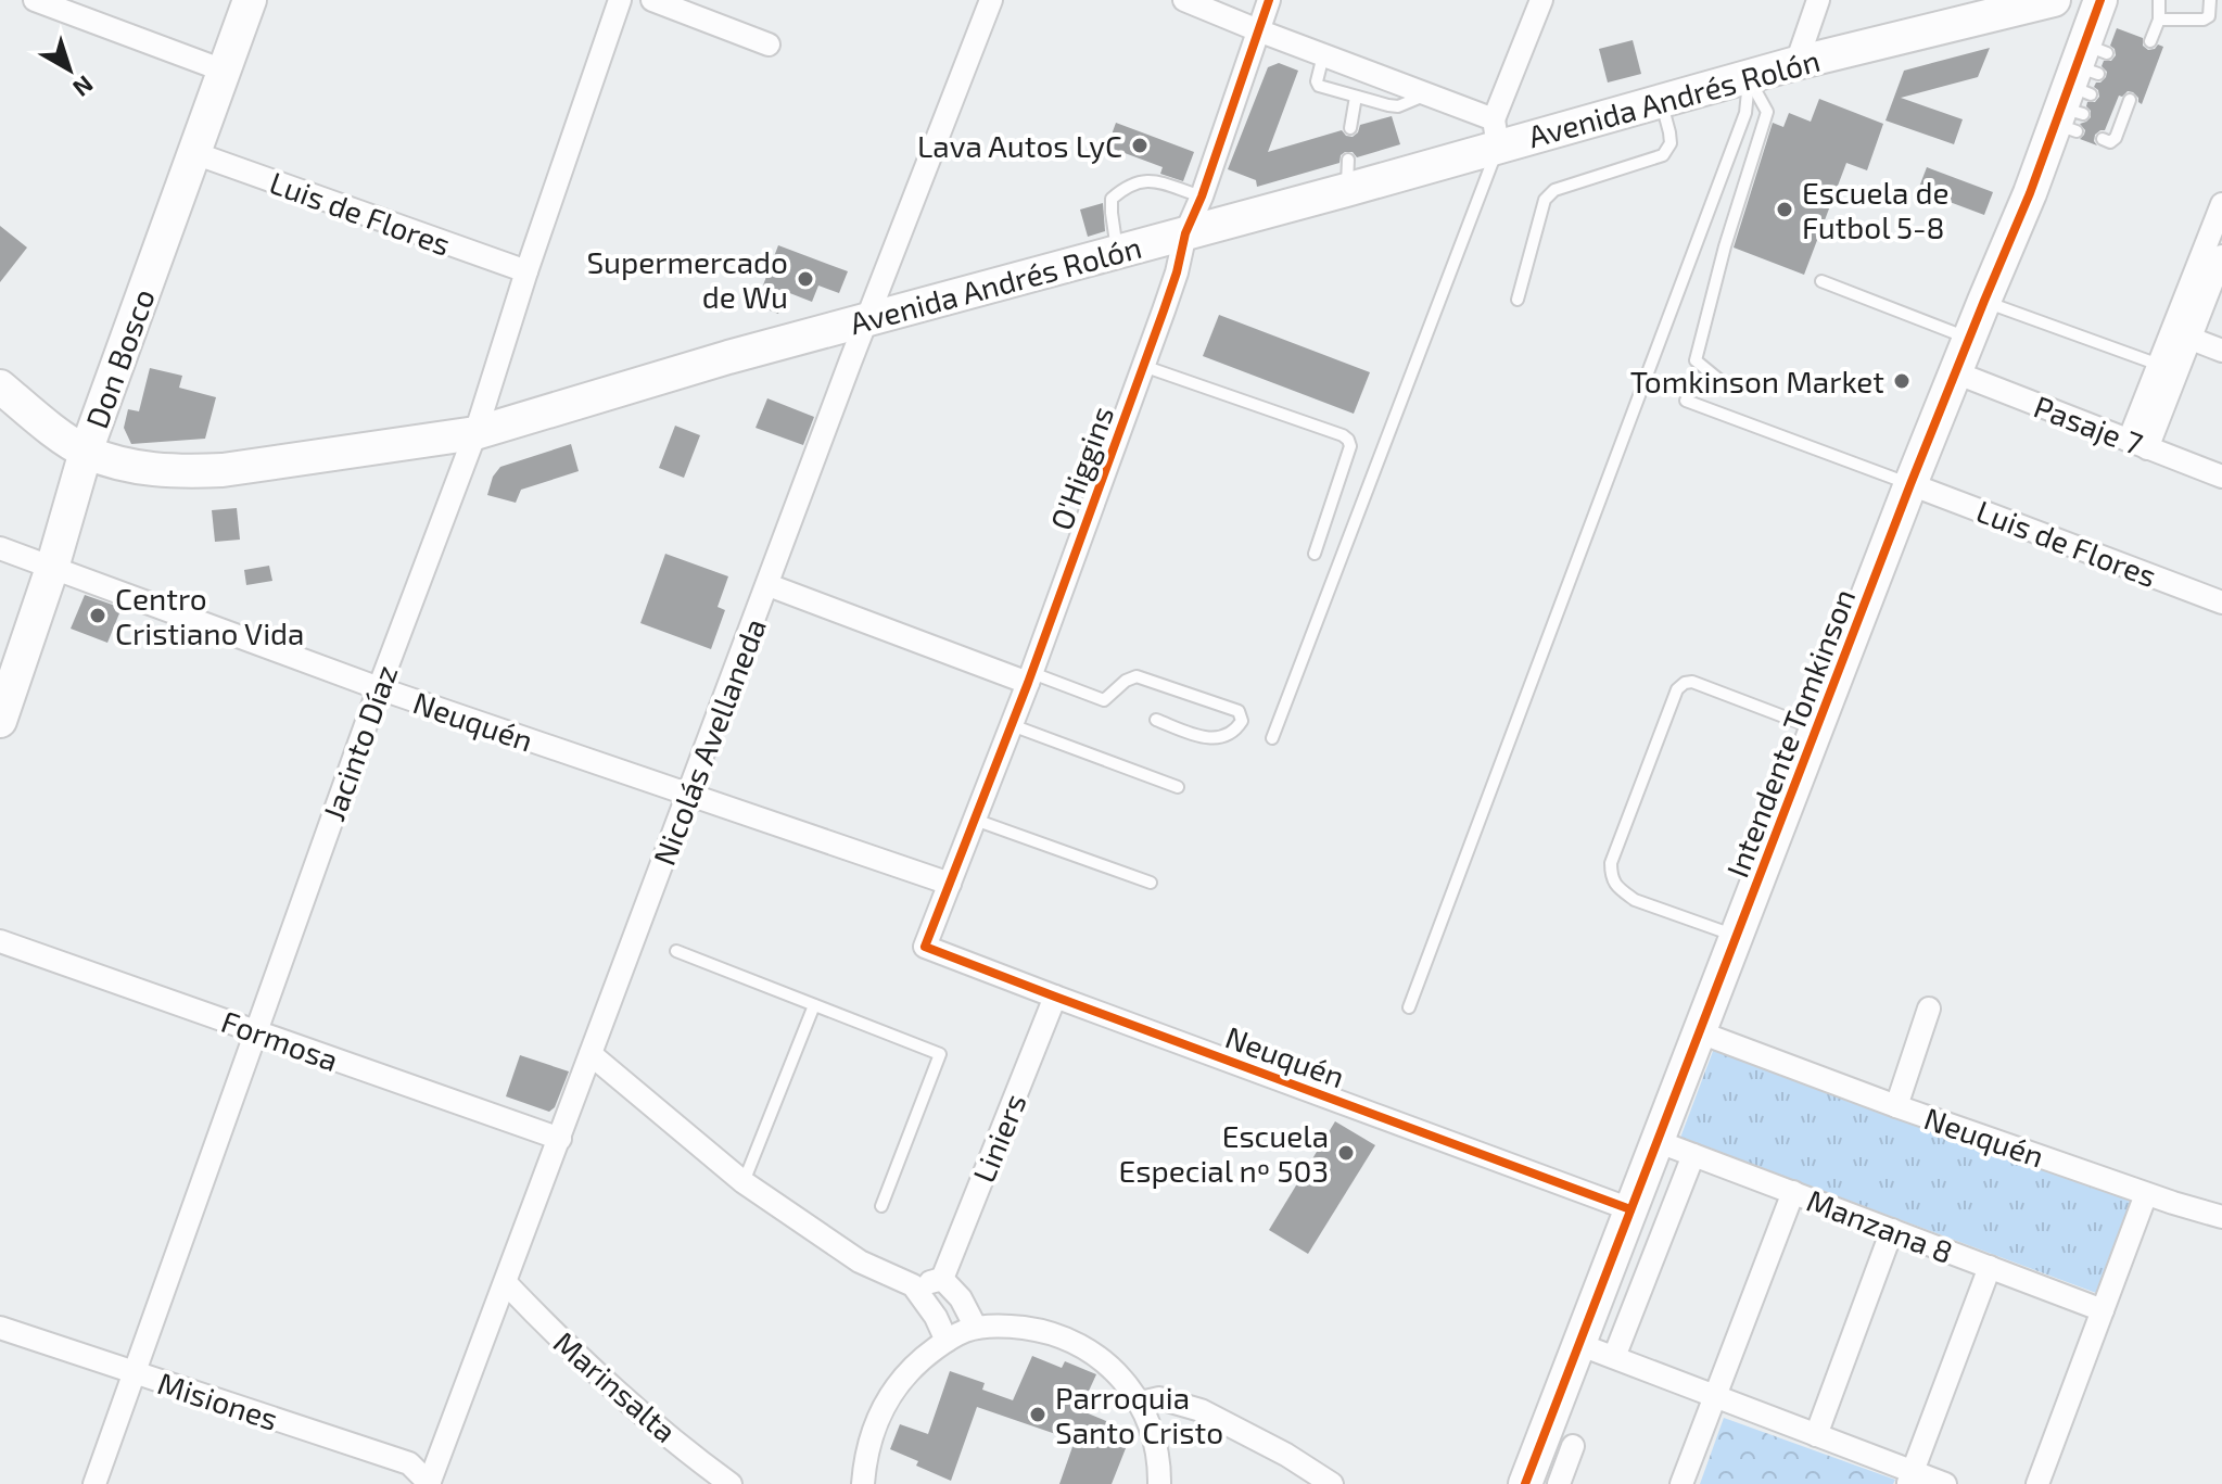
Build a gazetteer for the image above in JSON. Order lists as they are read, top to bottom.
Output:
{
  "streets": {
    "street": [
      "Avenida Andrés Rolón",
      "Luis de Flores",
      "Don Bosco",
      "Pasaje 7",
      "O'Higgins",
      "Neuquén",
      "Intendente Tomkinson",
      "Nicolás Avellaneda",
      "Jacinto Díaz",
      "Formosa",
      "Liniers",
      "Manzana 8",
      "Marinsalta",
      "Misiones"
    ]
  },
  "crossings": [
    ["Avenida Andrés Rolón", "Don Bosco"],
    ["Avenida Andrés Rolón", "O'Higgins"],
    ["Avenida Andrés Rolón", "Nicolás Avellaneda"],
    ["Avenida Andrés Rolón", "Jacinto Díaz"],
    ["Luis de Flores", "Don Bosco"],
    ["Luis de Flores", "Intendente Tomkinson"],
    ["Luis de Flores", "Jacinto Díaz"],
    ["Don Bosco", "Neuquén"],
    ["Pasaje 7", "Intendente Tomkinson"],
    ["O'Higgins", "Neuquén"],
    ["Neuquén", "Intendente Tomkinson"],
    ["Neuquén", "Nicolás Avellaneda"],
    ["Neuquén", "Jacinto Díaz"],
    ["Neuquén", "Liniers"],
    ["Intendente Tomkinson", "Manzana 8"],
    ["Nicolás Avellaneda", "Formosa"],
    ["Nicolás Avellaneda", "Marinsalta"],
    ["Nicolás Avellaneda", "Misiones"],
    ["Jacinto Díaz", "Formosa"],
    ["Jacinto Díaz", "Misiones"]
  ],
  "places": [
    "Lava Autos LyC",
    "Escuela de Futbol 5-8",
    "Supermercado de Wu",
    "Tomkinson Market",
    "Centro Cristiano Vida",
    "Escuela Especial nº 503",
    "Parroquia Santo Cristo"
  ],
  "north": "bottom right"
}
